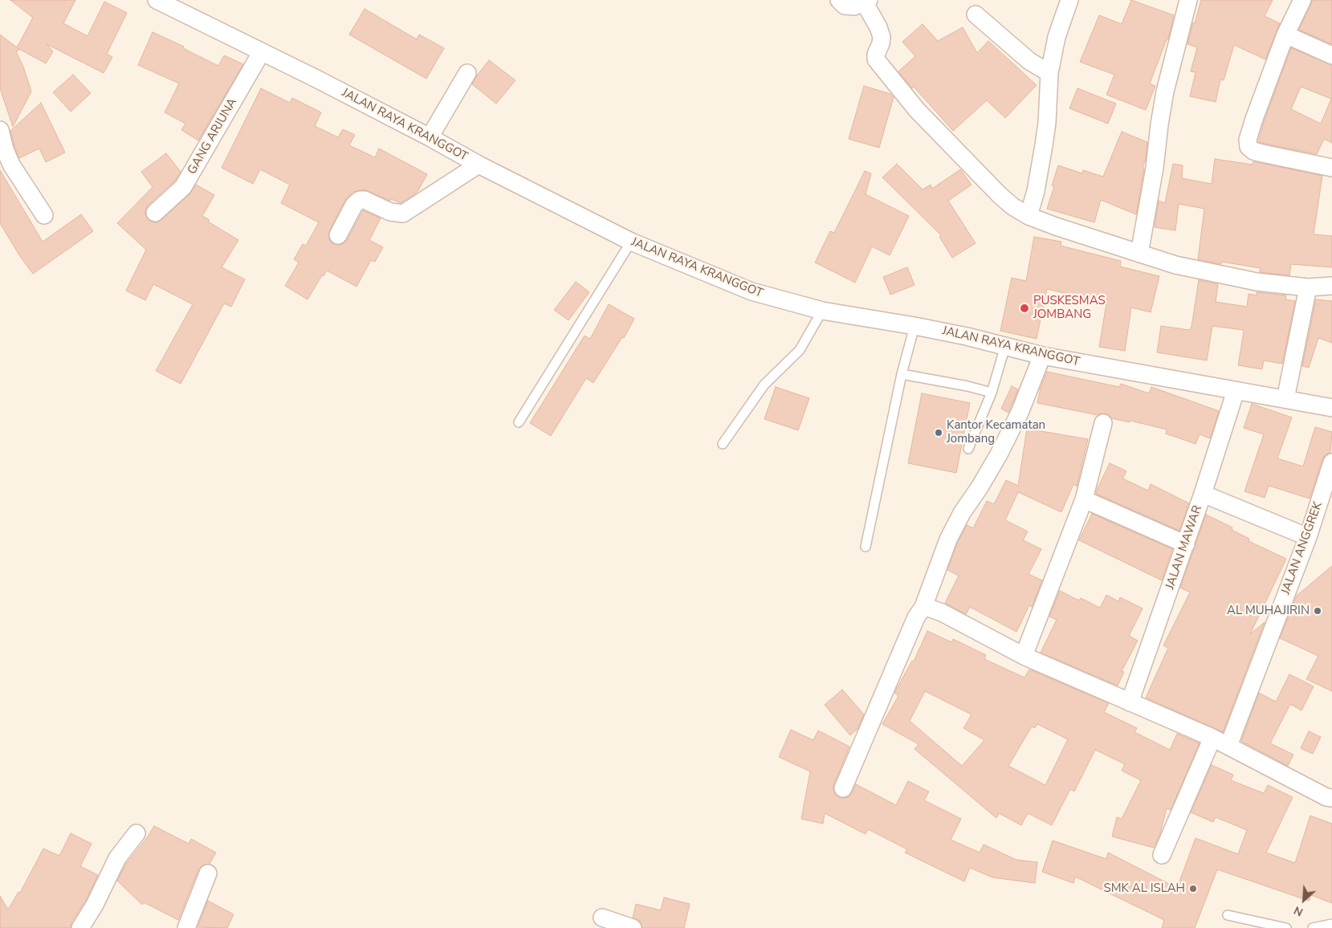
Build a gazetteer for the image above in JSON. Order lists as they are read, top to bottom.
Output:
{
  "streets": {
    "street": [
      "JALAN RAYA KRANGGOT",
      "GANG ARJUNA",
      "JALAN MAWAR",
      "JALAN ANGGREK"
    ]
  },
  "crossings": [
    ["JALAN RAYA KRANGGOT", "GANG ARJUNA"],
    ["JALAN RAYA KRANGGOT", "JALAN MAWAR"]
  ],
  "places": [
    "PUSKESMAS JOMBANG",
    "Kantor Kecamatan Jombang",
    "AL MUHAJIRIN",
    "SMK AL ISLAH"
  ],
  "north": "bottom left"
}
